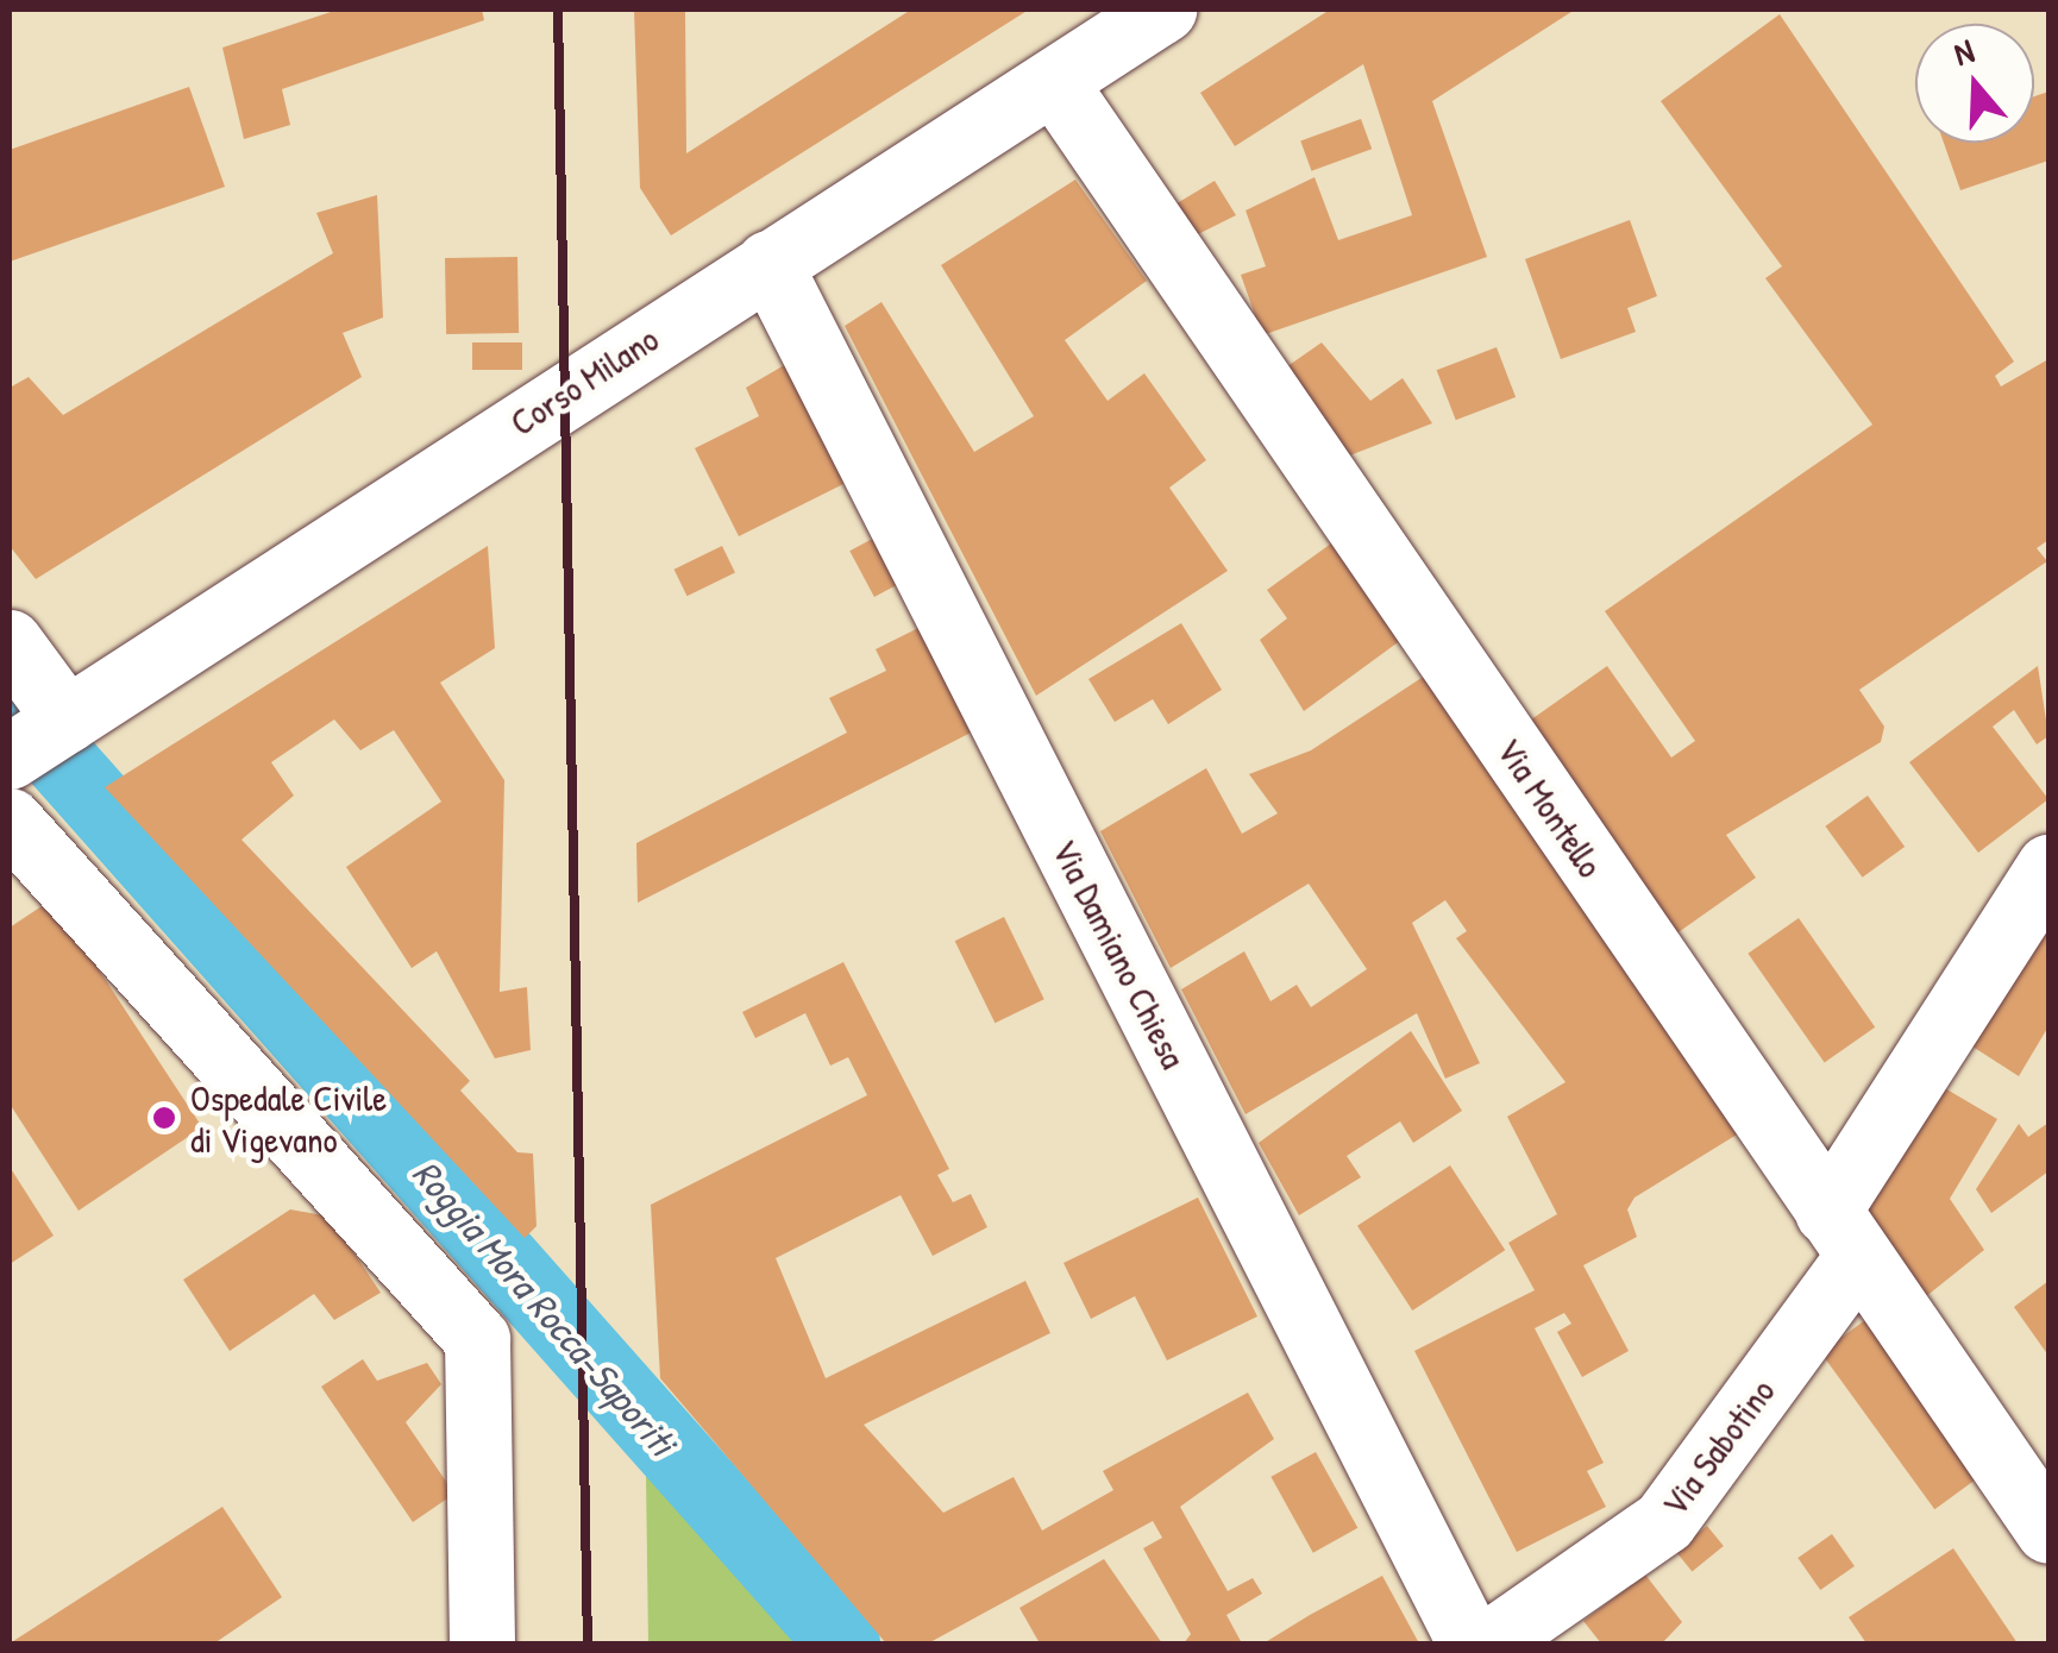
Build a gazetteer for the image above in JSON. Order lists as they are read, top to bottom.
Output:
{
  "streets": {
    "street": [
      "Corso Milano",
      "Via Montello",
      "Via Damiano Chiesa",
      "Via Sabotino"
    ]
  },
  "crossings": [
    ["Corso Milano", "Via Montello"],
    ["Corso Milano", "Via Damiano Chiesa"],
    ["Via Montello", "Via Sabotino"]
  ],
  "water": ["Roggia Mora Rocca-Saporiti"],
  "places": ["Ospedale Civile di Vigevano"],
  "north": "top"
}
